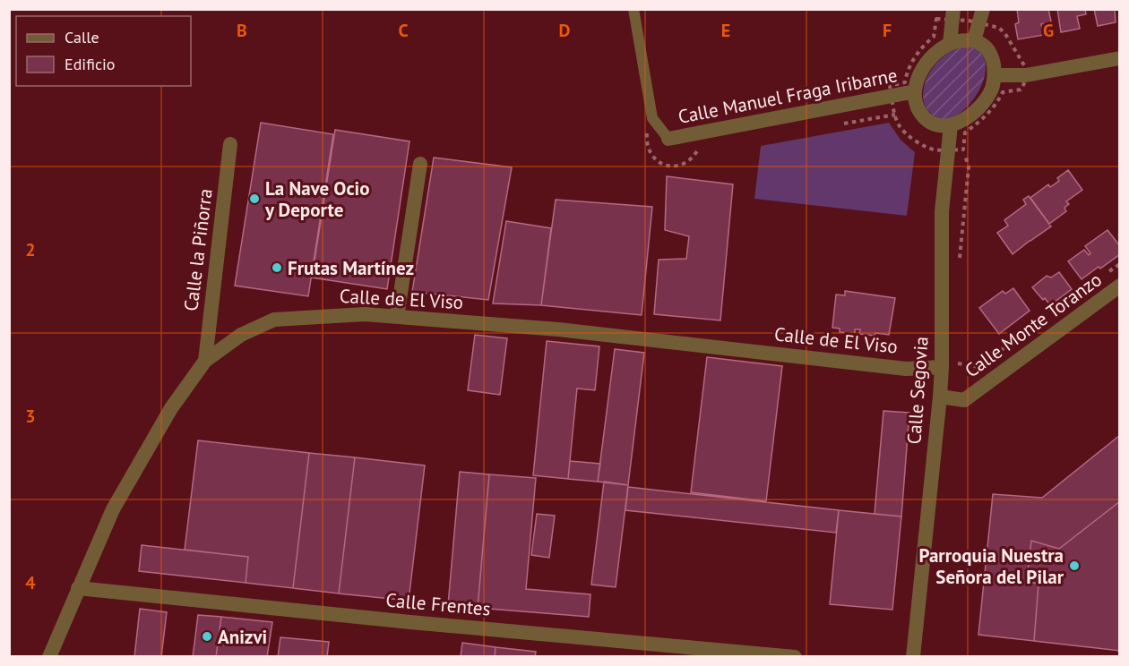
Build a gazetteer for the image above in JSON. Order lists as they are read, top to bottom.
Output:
{
  "streets": {
    "street": [
      "Calle Manuel Fraga Iribarne",
      "Calle la Piñorra",
      "Calle de El Viso",
      "Calle Monte Toranzo",
      "Calle Segovia",
      "Calle Frentes"
    ]
  },
  "crossings": [
    ["Calle Manuel Fraga Iribarne", "Calle Segovia"],
    ["Calle la Piñorra", "Calle de El Viso"],
    ["Calle de El Viso", "Calle Segovia"],
    ["Calle de El Viso", "Calle Frentes"],
    ["Calle Monte Toranzo", "Calle Segovia"]
  ],
  "places": [
    "La Nave Ocio y Deporte",
    "Frutas Martínez",
    "Parroquia Nuestra Señora del Pilar",
    "Anizvi"
  ],
  "legend": ["Calle", "Edificio"],
  "grid": {
    "columns": [
      "B",
      "C",
      "D",
      "E",
      "F",
      "G"
    ],
    "rows": ["2", "3", "4"]
  }
}
